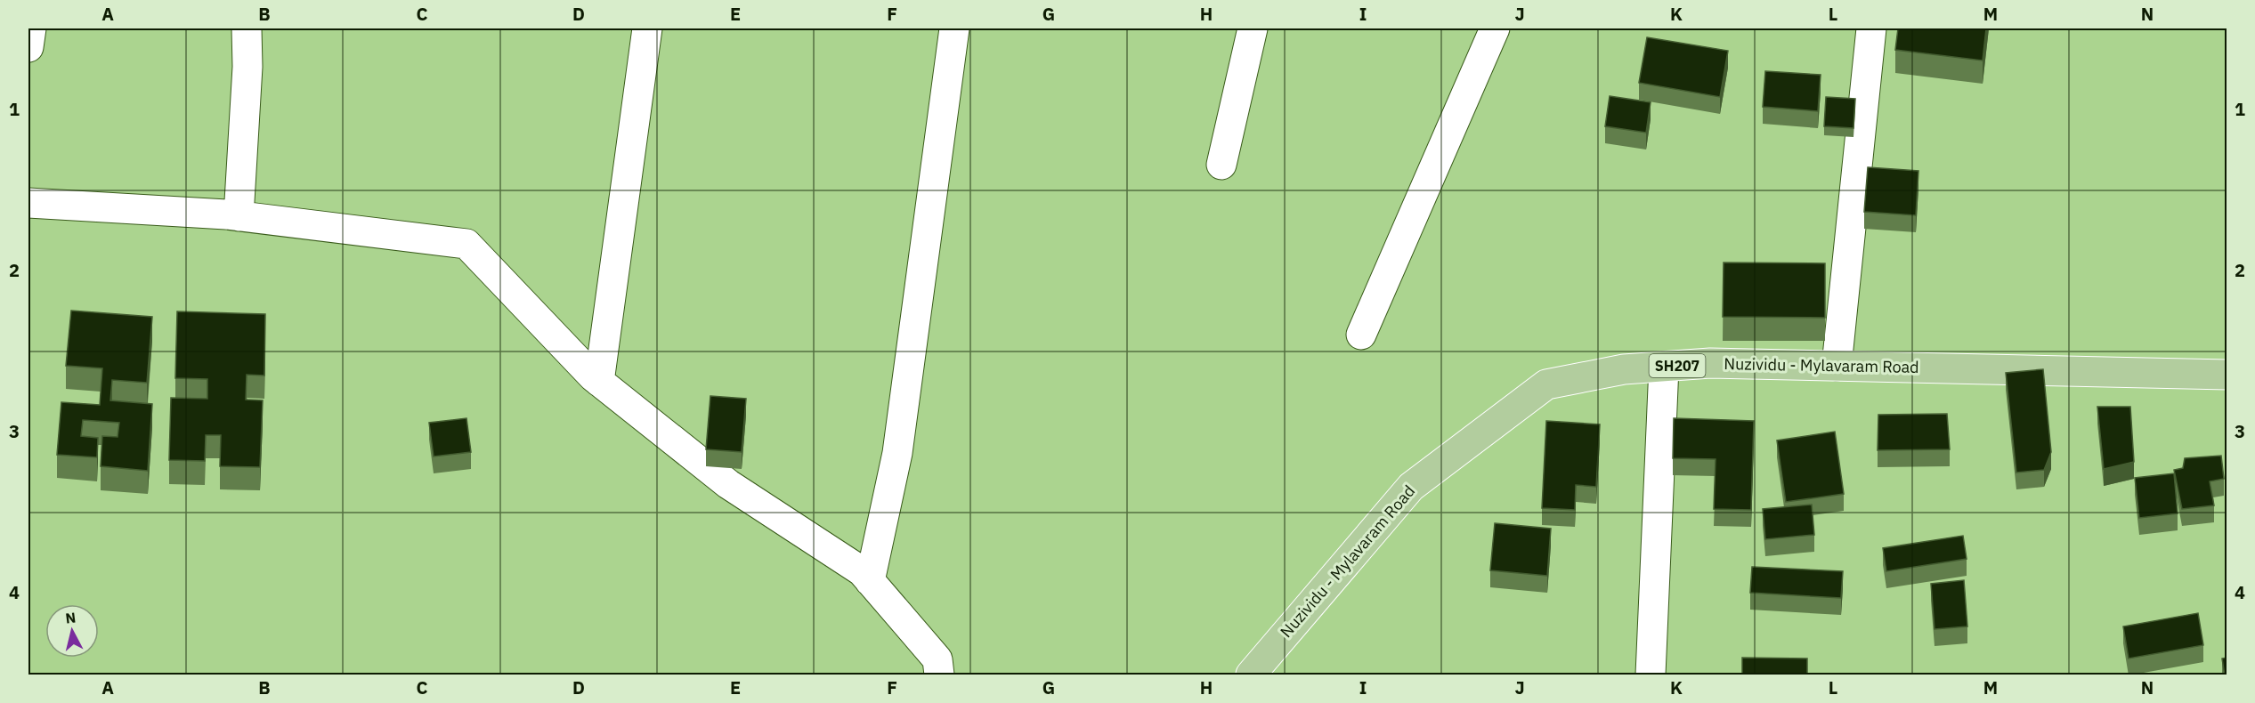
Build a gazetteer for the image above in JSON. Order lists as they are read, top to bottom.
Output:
{
  "streets": {
    "main road": ["SH207", "Nuzividu - Mylavaram Road"]
  },
  "north": "top",
  "grid": {
    "columns": [
      "A",
      "B",
      "C",
      "D",
      "E",
      "F",
      "G",
      "H",
      "I",
      "J",
      "K",
      "L",
      "M",
      "N"
    ],
    "rows": [
      "1",
      "2",
      "3",
      "4"
    ]
  }
}
